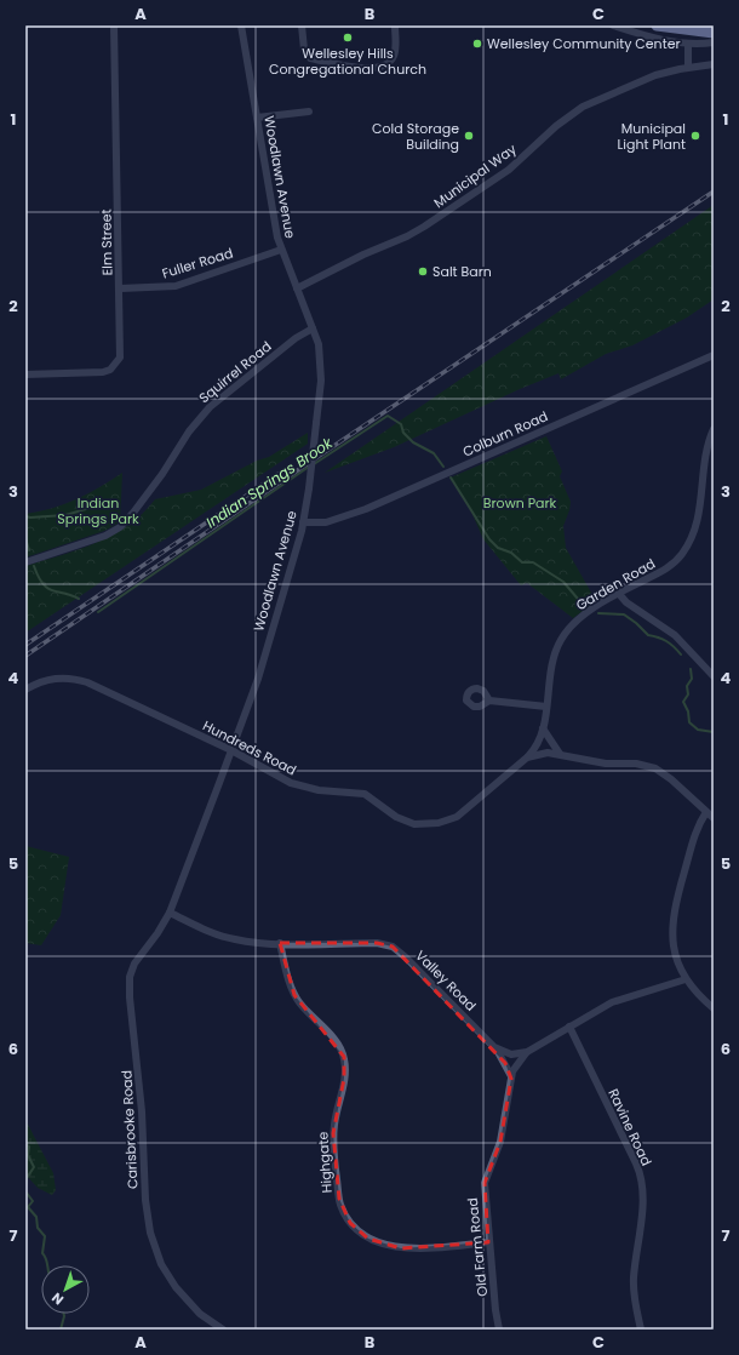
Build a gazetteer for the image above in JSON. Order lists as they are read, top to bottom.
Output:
{
  "streets": {
    "street": [
      "Municipal Way",
      "Woodlawn Avenue",
      "Elm Street",
      "Fuller Road",
      "Squirrel Road",
      "Colburn Road",
      "Garden Road",
      "Hundreds Road",
      "Valley Road",
      "Ravine Road",
      "Carisbrooke Road",
      "Highgate",
      "Old Farm Road"
    ]
  },
  "crossings": [
    ["Municipal Way", "Woodlawn Avenue"],
    ["Woodlawn Avenue", "Fuller Road"],
    ["Woodlawn Avenue", "Squirrel Road"],
    ["Woodlawn Avenue", "Colburn Road"],
    ["Woodlawn Avenue", "Hundreds Road"],
    ["Woodlawn Avenue", "Valley Road"],
    ["Woodlawn Avenue", "Carisbrooke Road"],
    ["Elm Street", "Fuller Road"],
    ["Garden Road", "Hundreds Road"],
    ["Valley Road", "Carisbrooke Road"],
    ["Valley Road", "Highgate"],
    ["Valley Road", "Old Farm Road"],
    ["Highgate", "Old Farm Road"]
  ],
  "water": ["Indian Springs Brook"],
  "parks": ["Indian Springs Park", "Brown Park"],
  "places": [
    "Wellesley Hills Congregational Church",
    "Wellesley Community Center",
    "Cold Storage Building",
    "Municipal Light Plant",
    "Salt Barn"
  ],
  "north": "bottom left",
  "grid": {
    "columns": ["A", "B", "C"],
    "rows": [
      "1",
      "2",
      "3",
      "4",
      "5",
      "6",
      "7"
    ]
  }
}
